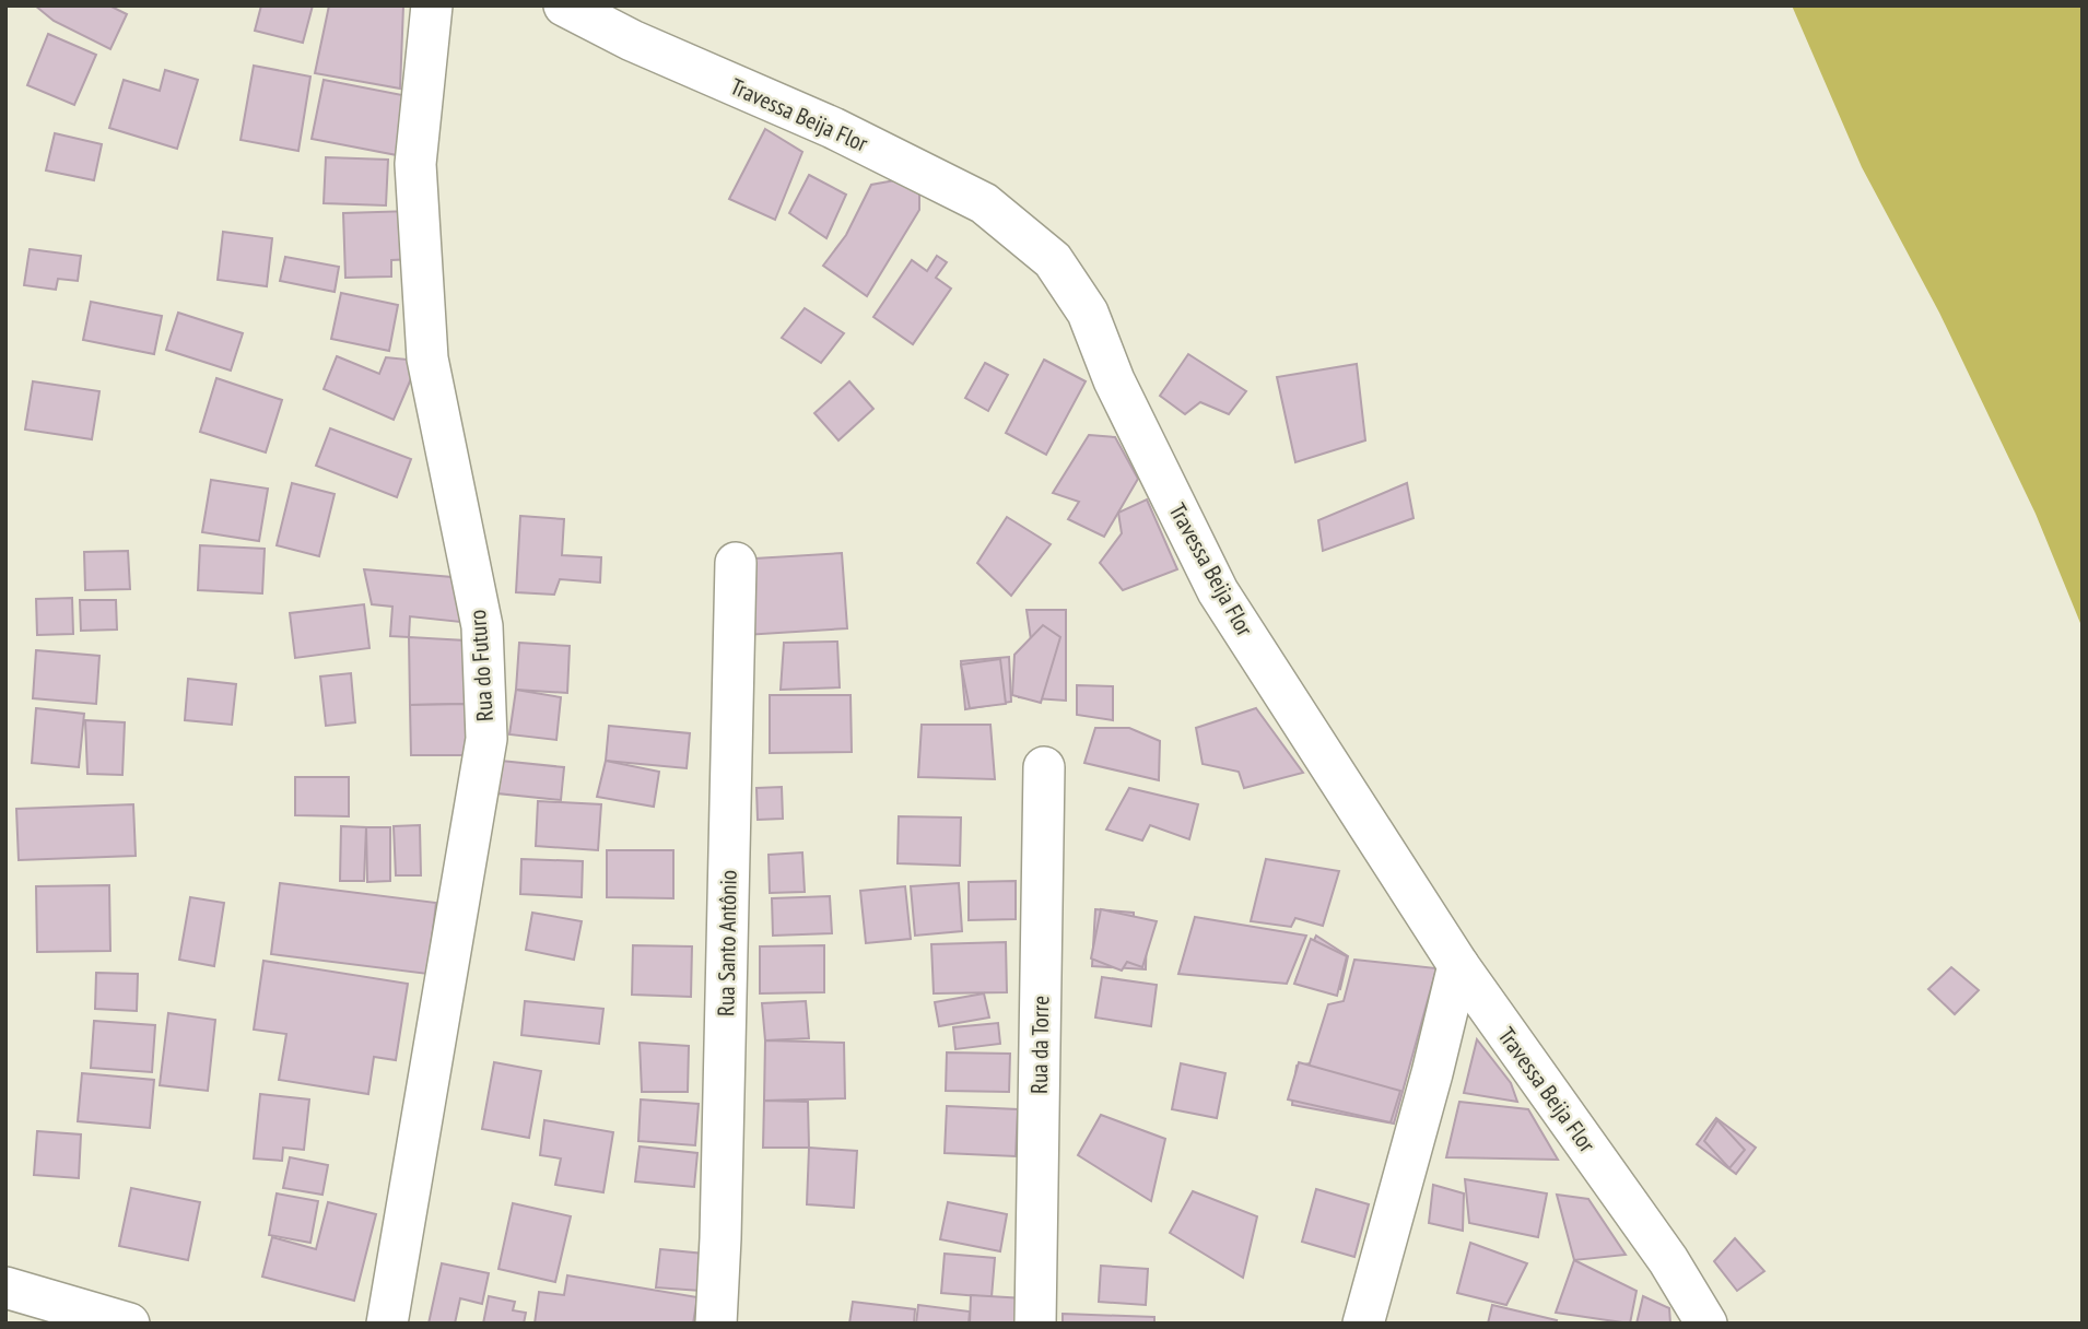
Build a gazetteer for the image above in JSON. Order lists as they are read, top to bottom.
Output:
{
  "streets": {
    "street": [
      "Travessa Beija Flor",
      "Rua do Futuro",
      "Rua Santo Antônio",
      "Rua da Torre"
    ]
  }
}
